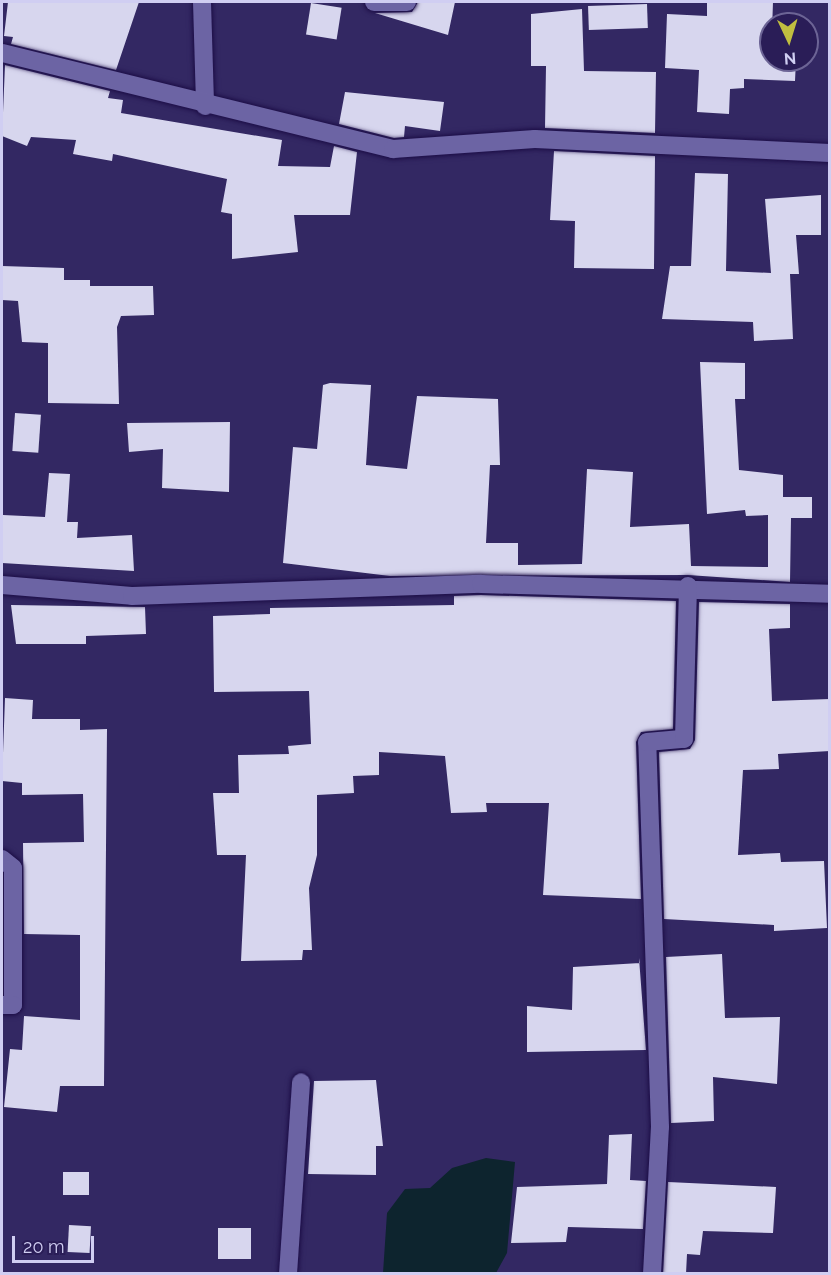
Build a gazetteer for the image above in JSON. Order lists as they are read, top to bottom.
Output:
{
  "scale_bar": "20 m",
  "north": "bottom"
}
